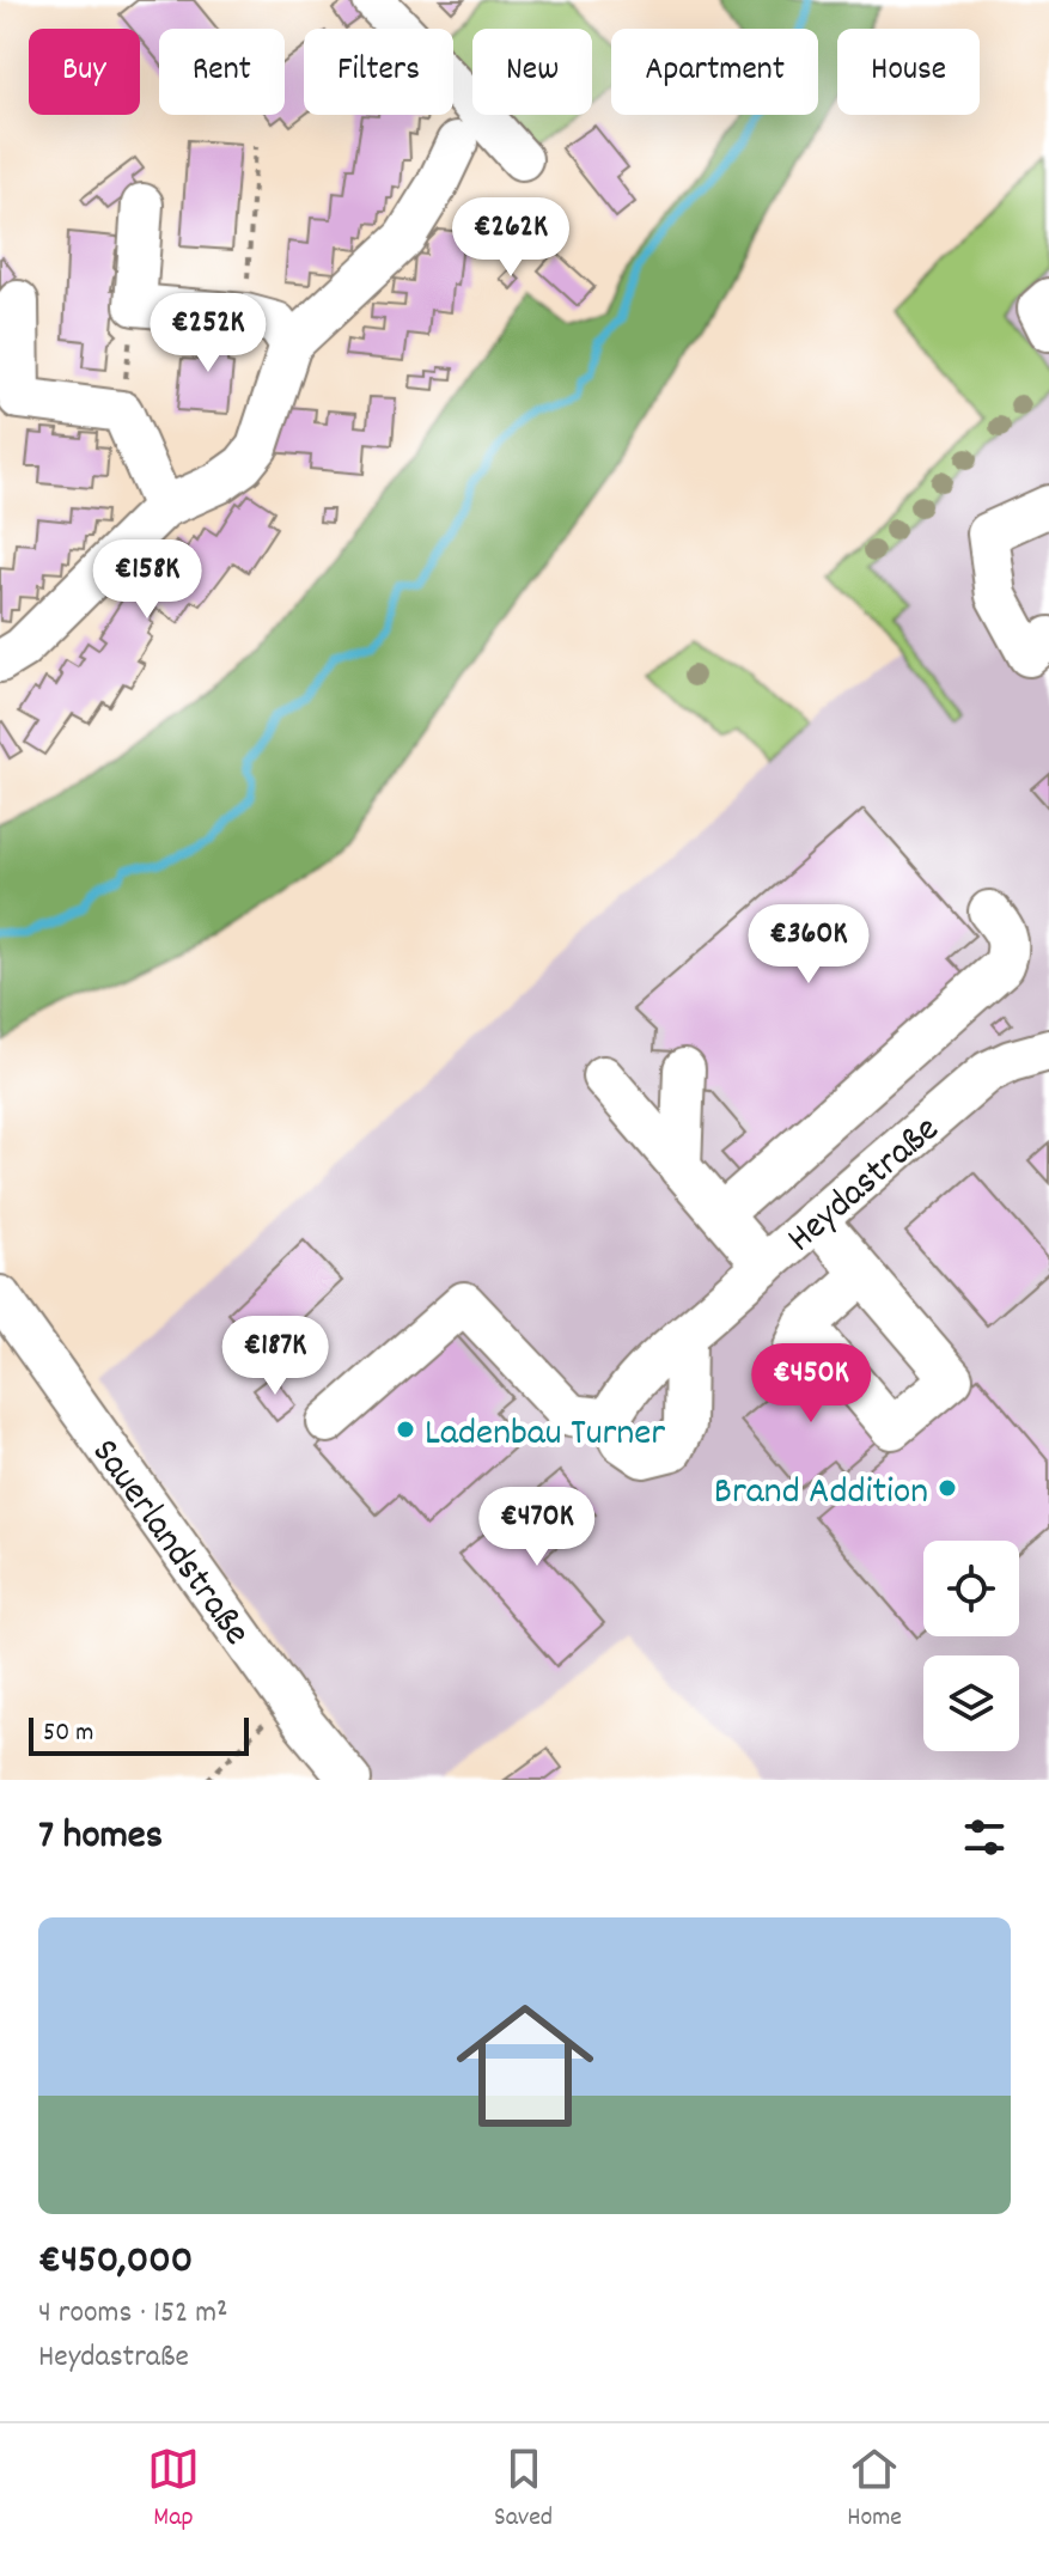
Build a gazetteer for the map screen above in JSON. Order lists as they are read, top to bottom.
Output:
{
  "streets": {
    "street": ["Heydastraße", "Sauerlandstraße"]
  },
  "places": ["Ladenbau Turner", "Brand Addition"],
  "scale_bar": "50 m",
  "page": {
    "chip": [
      "Buy",
      "Rent",
      "Filters",
      "New",
      "Apartment",
      "House"
    ],
    "price": [
      "€262K",
      "€252K",
      "€158K",
      "€360K",
      "€187K",
      "€450K",
      "€470K"
    ],
    "scale": "50 m",
    "heading": "7 homes",
    "list": [
      {
        "name": "€450,000",
        "note": "4 rooms · 152 m² · Heydastraße"
      }
    ],
    "tabs": ["Map", "Saved", "Home"]
  }
}
